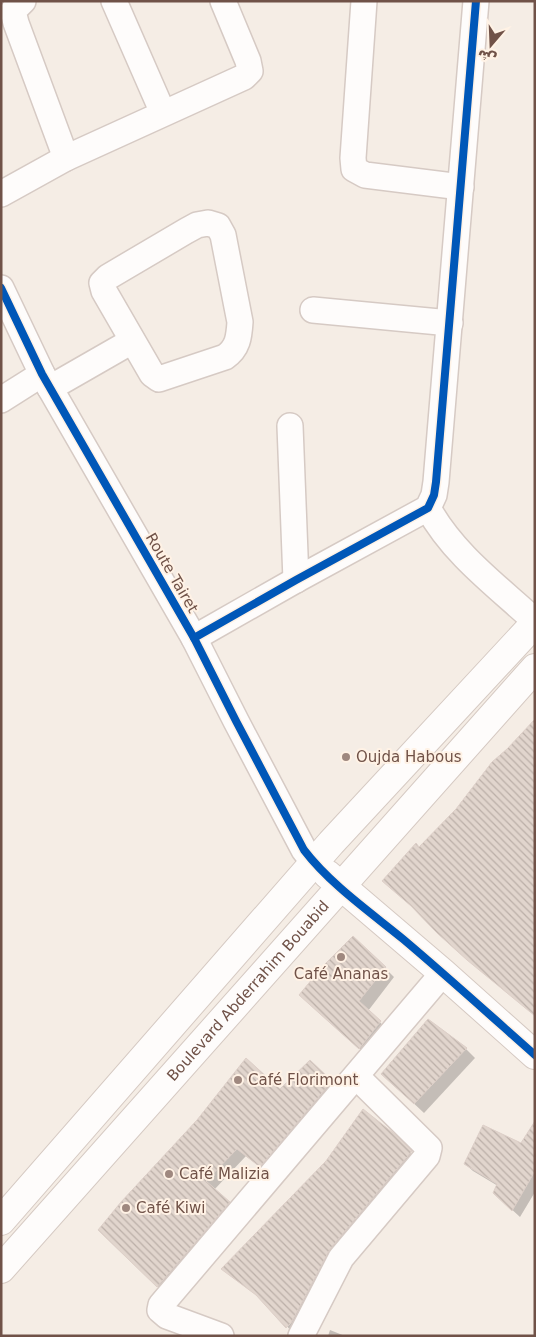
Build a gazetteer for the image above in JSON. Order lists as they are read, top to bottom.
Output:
{
  "streets": {
    "main road": ["Route Tairet", "Boulevard Abderrahim Bouabid"]
  },
  "crossings": [
    ["Route Tairet", "Boulevard Abderrahim Bouabid"]
  ],
  "places": [
    "Oujda Habous",
    "Café Ananas",
    "Café Florimont",
    "Café Malizia",
    "Café Kiwi"
  ],
  "north": "bottom"
}
